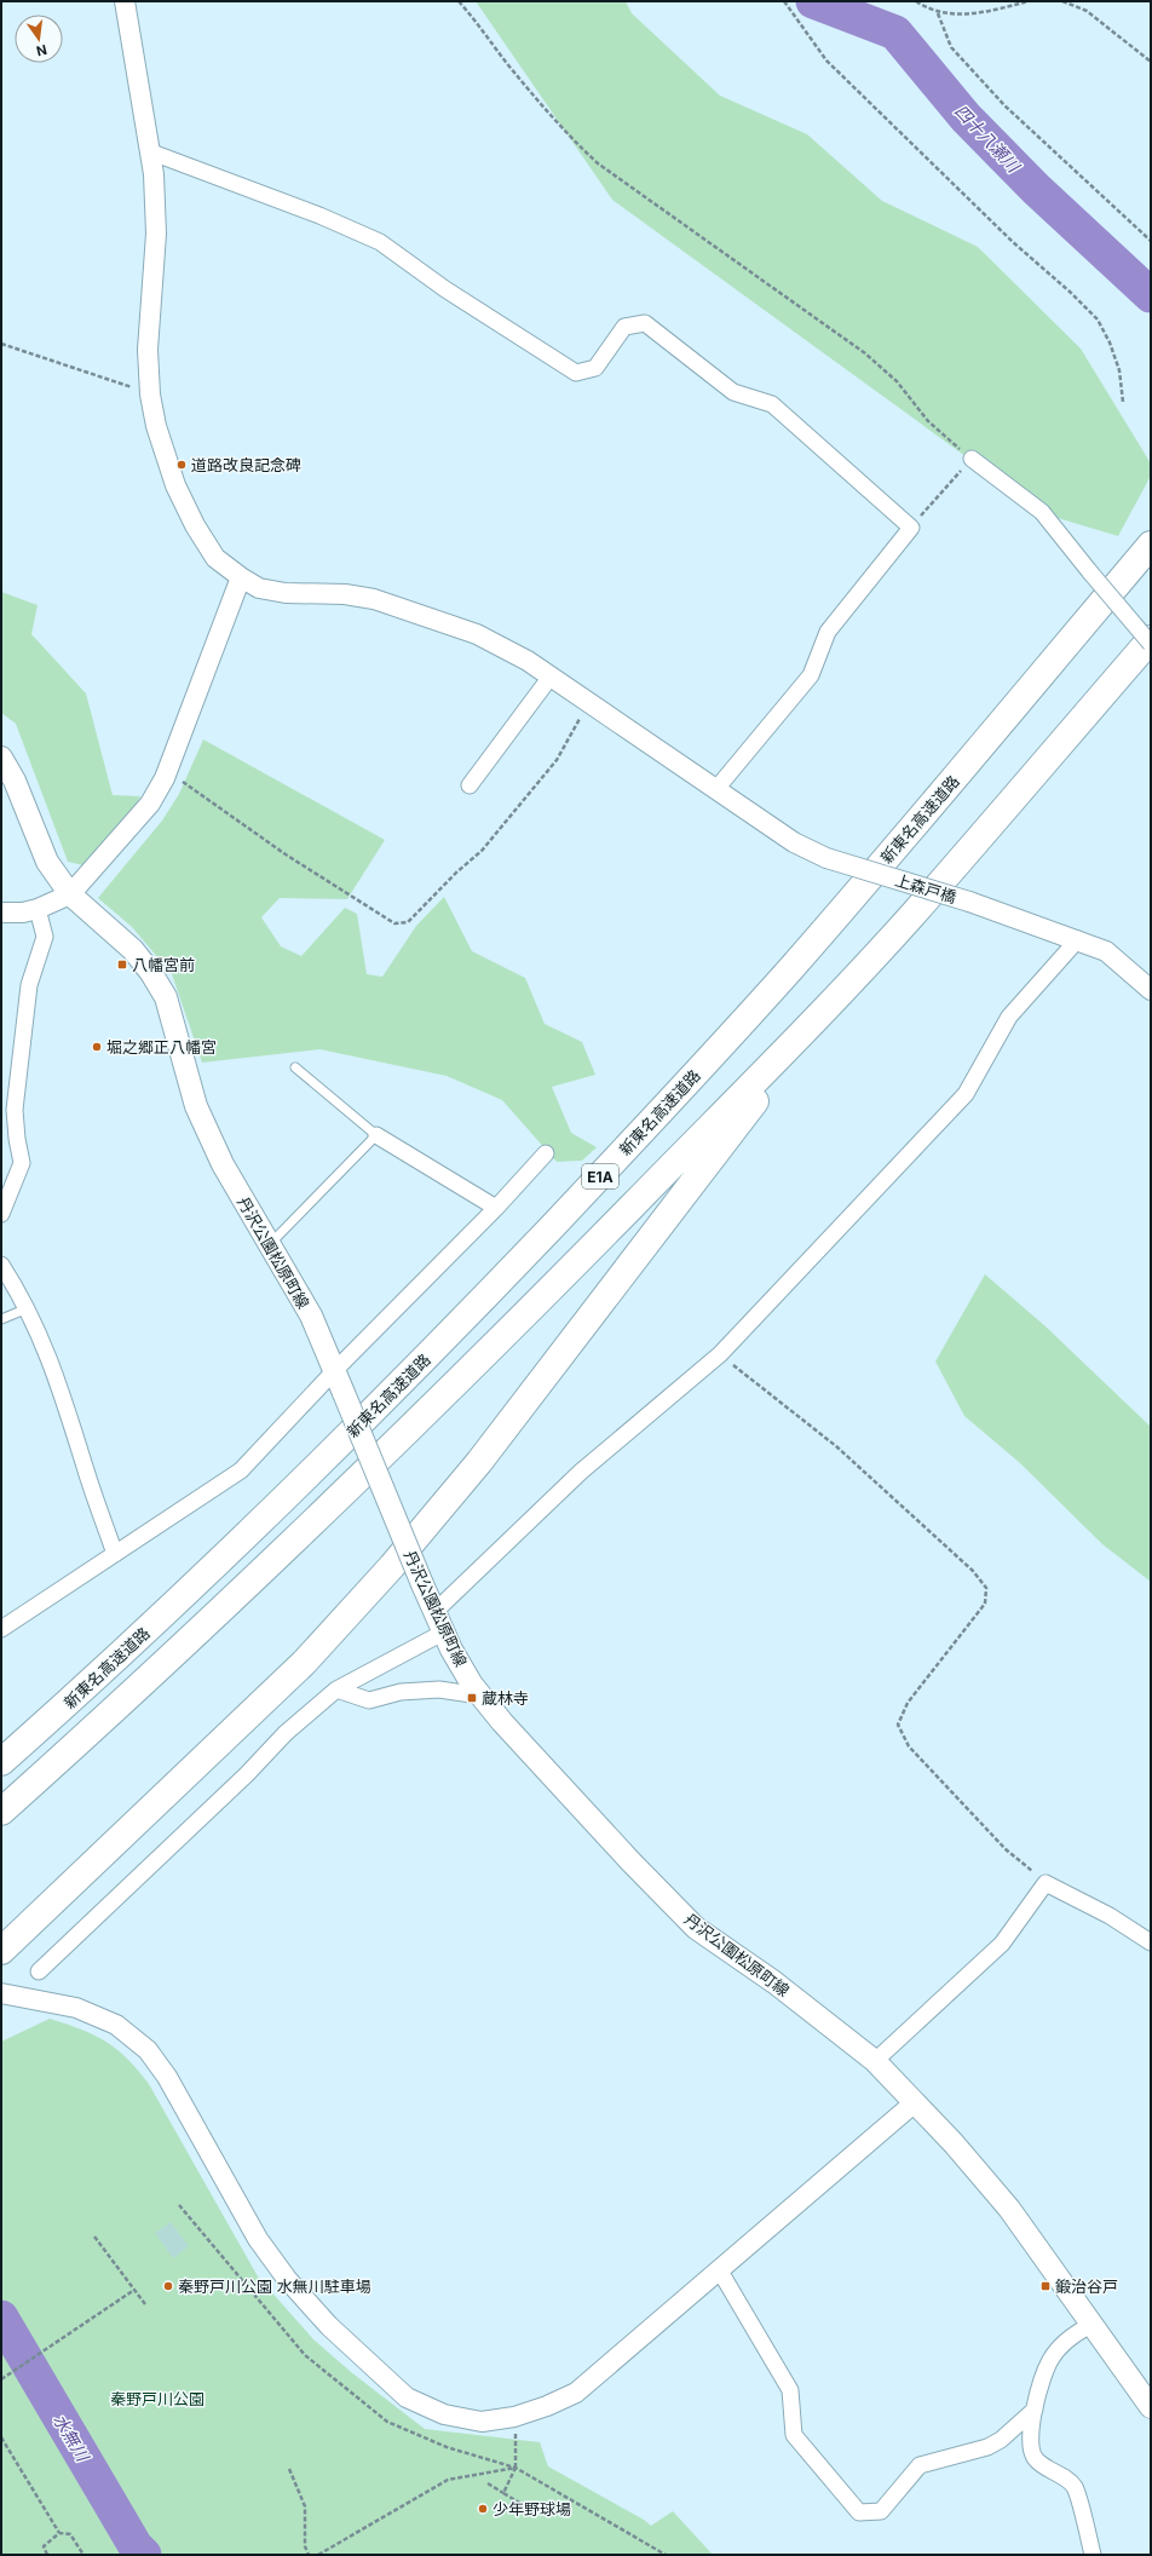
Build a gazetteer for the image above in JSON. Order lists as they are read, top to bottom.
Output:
{
  "streets": {
    "highway": ["新東名高速道路", "E1A"],
    "main road": ["丹沢公園松原町線"],
    "street": ["上森戸橋"]
  },
  "water": ["四十八瀬川", "水無川"],
  "parks": ["秦野戸川公園"],
  "places": {
    "other": [
      "道路改良記念碑",
      "堀之郷正八幡宮",
      "秦野戸川公園 水無川駐車場",
      "少年野球場"
    ],
    "transit": ["八幡宮前", "蔵林寺", "鍛治谷戸"]
  },
  "north": "bottom"
}
